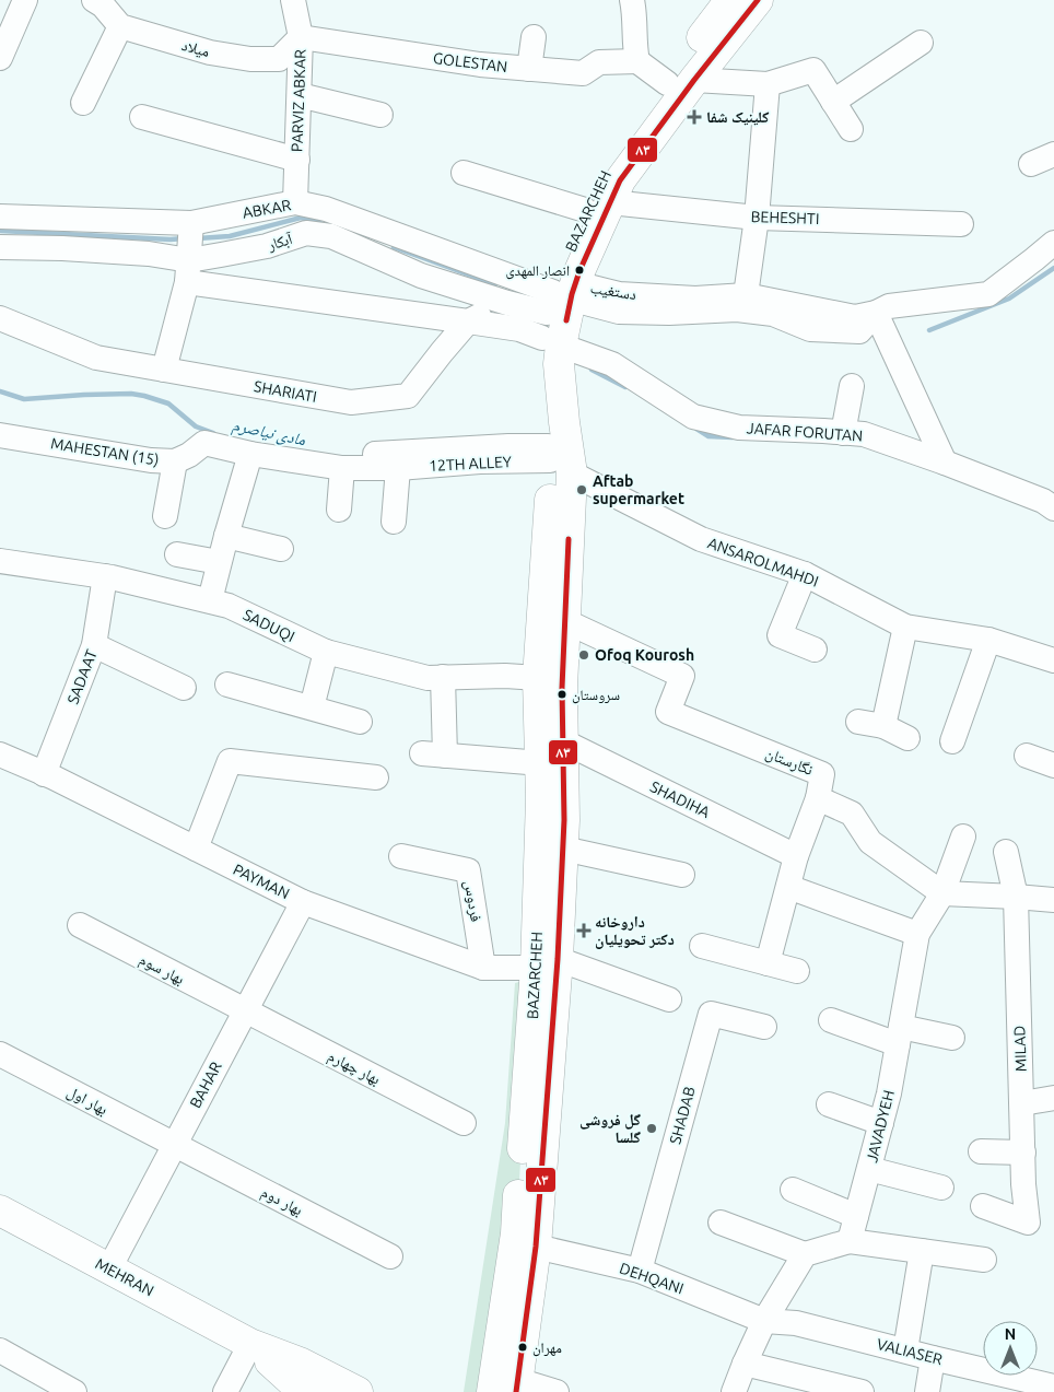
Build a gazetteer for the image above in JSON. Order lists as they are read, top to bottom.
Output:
{
  "streets": {
    "main road": ["BAZARCHEH", "MEHRAN"],
    "street": [
      "میلاد",
      "GOLESTAN",
      "PARVIZ ABKAR",
      "ABKAR",
      "BEHESHTI",
      "آبکار",
      "دستغیب",
      "SHARIATI",
      "JAFAR FORUTAN",
      "MAHESTAN (15)",
      "12TH ALLEY",
      "ANSAROLMAHDI",
      "SADUQI",
      "SADAAT",
      "نگارستان",
      "SHADIHA",
      "PAYMAN",
      "فردوس",
      "بهار سوم",
      "MILAD",
      "بهار چهارم",
      "BAHAR",
      "بهار اول",
      "SHADAB",
      "JAVADYEH",
      "بهار دوم",
      "DEHQANI",
      "VALIASER"
    ]
  },
  "crossings": [
    ["میلاد", "GOLESTAN"],
    ["میلاد", "PARVIZ ABKAR"],
    ["GOLESTAN", "PARVIZ ABKAR"],
    ["PARVIZ ABKAR", "ABKAR"],
    ["ABKAR", "BAZARCHEH"],
    ["ABKAR", "آبکار"],
    ["ABKAR", "دستغیب"],
    ["ABKAR", "JAFAR FORUTAN"],
    ["BAZARCHEH", "BEHESHTI"],
    ["BAZARCHEH", "آبکار"],
    ["BAZARCHEH", "دستغیب"],
    ["BAZARCHEH", "JAFAR FORUTAN"],
    ["BAZARCHEH", "12TH ALLEY"],
    ["BAZARCHEH", "ANSAROLMAHDI"],
    ["BAZARCHEH", "SADUQI"],
    ["BAZARCHEH", "نگارستان"],
    ["BAZARCHEH", "SHADIHA"],
    ["BAZARCHEH", "PAYMAN"],
    ["BAZARCHEH", "DEHQANI"],
    ["آبکار", "دستغیب"],
    ["آبکار", "JAFAR FORUTAN"],
    ["دستغیب", "JAFAR FORUTAN"],
    ["MAHESTAN (15)", "12TH ALLEY"],
    ["12TH ALLEY", "ANSAROLMAHDI"],
    ["SADUQI", "SADAAT"],
    ["SADAAT", "PAYMAN"],
    ["نگارستان", "JAVADYEH"],
    ["PAYMAN", "فردوس"],
    ["PAYMAN", "BAHAR"],
    ["بهار سوم", "بهار چهارم"],
    ["بهار سوم", "BAHAR"],
    ["بهار چهارم", "BAHAR"],
    ["BAHAR", "بهار اول"],
    ["BAHAR", "بهار دوم"],
    ["BAHAR", "MEHRAN"],
    ["بهار اول", "بهار دوم"],
    ["SHADAB", "DEHQANI"],
    ["DEHQANI", "VALIASER"]
  ],
  "water": ["مادی نیاصرم"],
  "places": {
    "health": ["کلینیک شفا", "داروخانه دکتر تحویلیان"],
    "other": [
      "انصار المهدی",
      "Aftab supermarket",
      "Ofoq Kourosh",
      "سروستان",
      "گل فروشی گلسا",
      "مهران"
    ]
  },
  "lines": ["transit line ۸۳"],
  "north": "top"
}
